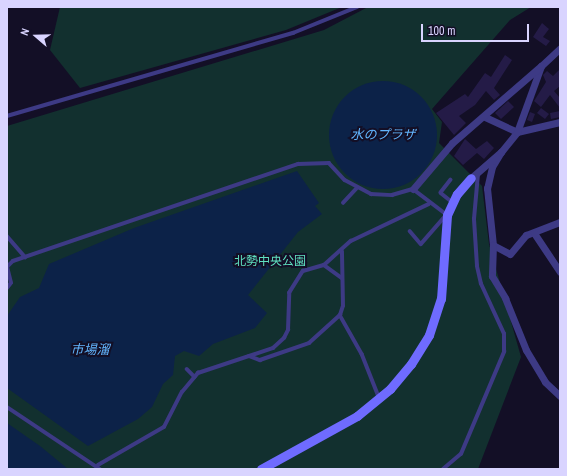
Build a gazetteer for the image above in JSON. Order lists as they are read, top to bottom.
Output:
{
  "water": ["水のプラザ", "市場溜"],
  "parks": ["北勢中央公園"],
  "scale_bar": "100 m",
  "north": "left"
}
